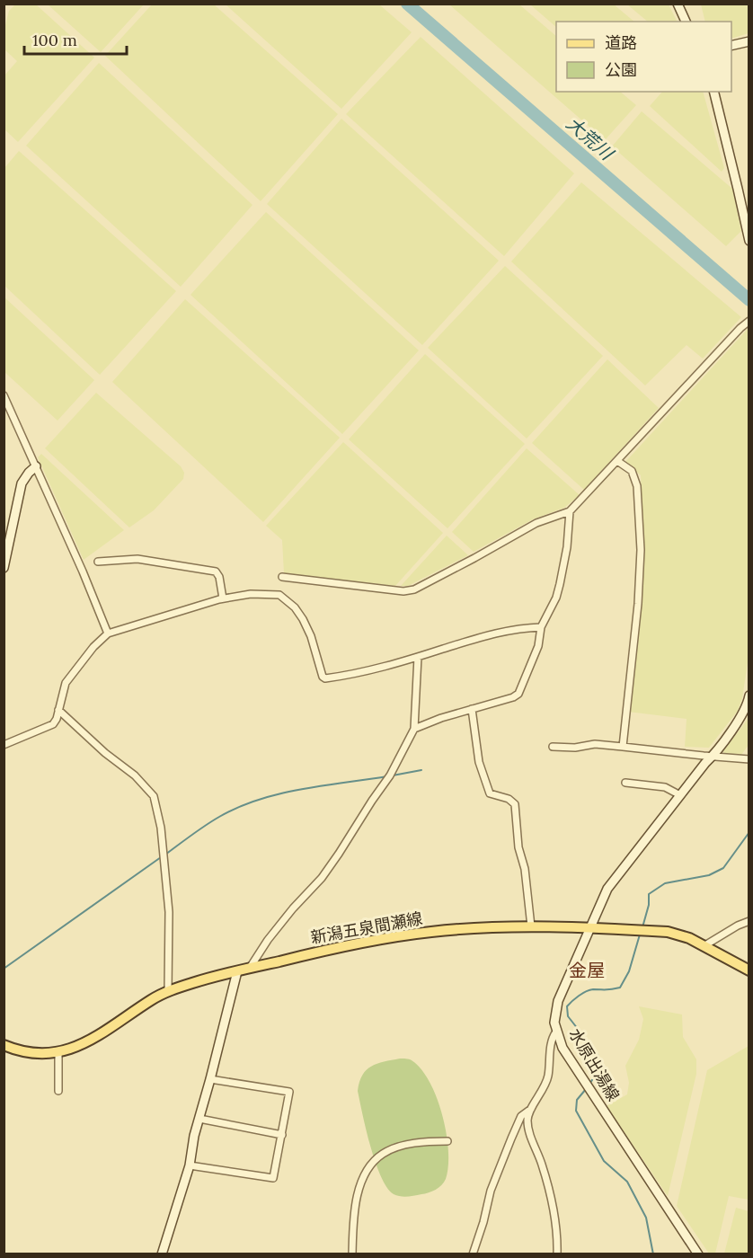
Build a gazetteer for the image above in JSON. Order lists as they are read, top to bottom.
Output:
{
  "streets": {
    "main road": ["新潟五泉間瀬線", "水原出湯線"]
  },
  "crossings": [
    ["新潟五泉間瀬線", "水原出湯線"]
  ],
  "districts": ["金屋"],
  "water": ["大荒川"],
  "legend": ["道路", "公園"],
  "scale_bar": "100 m"
}
